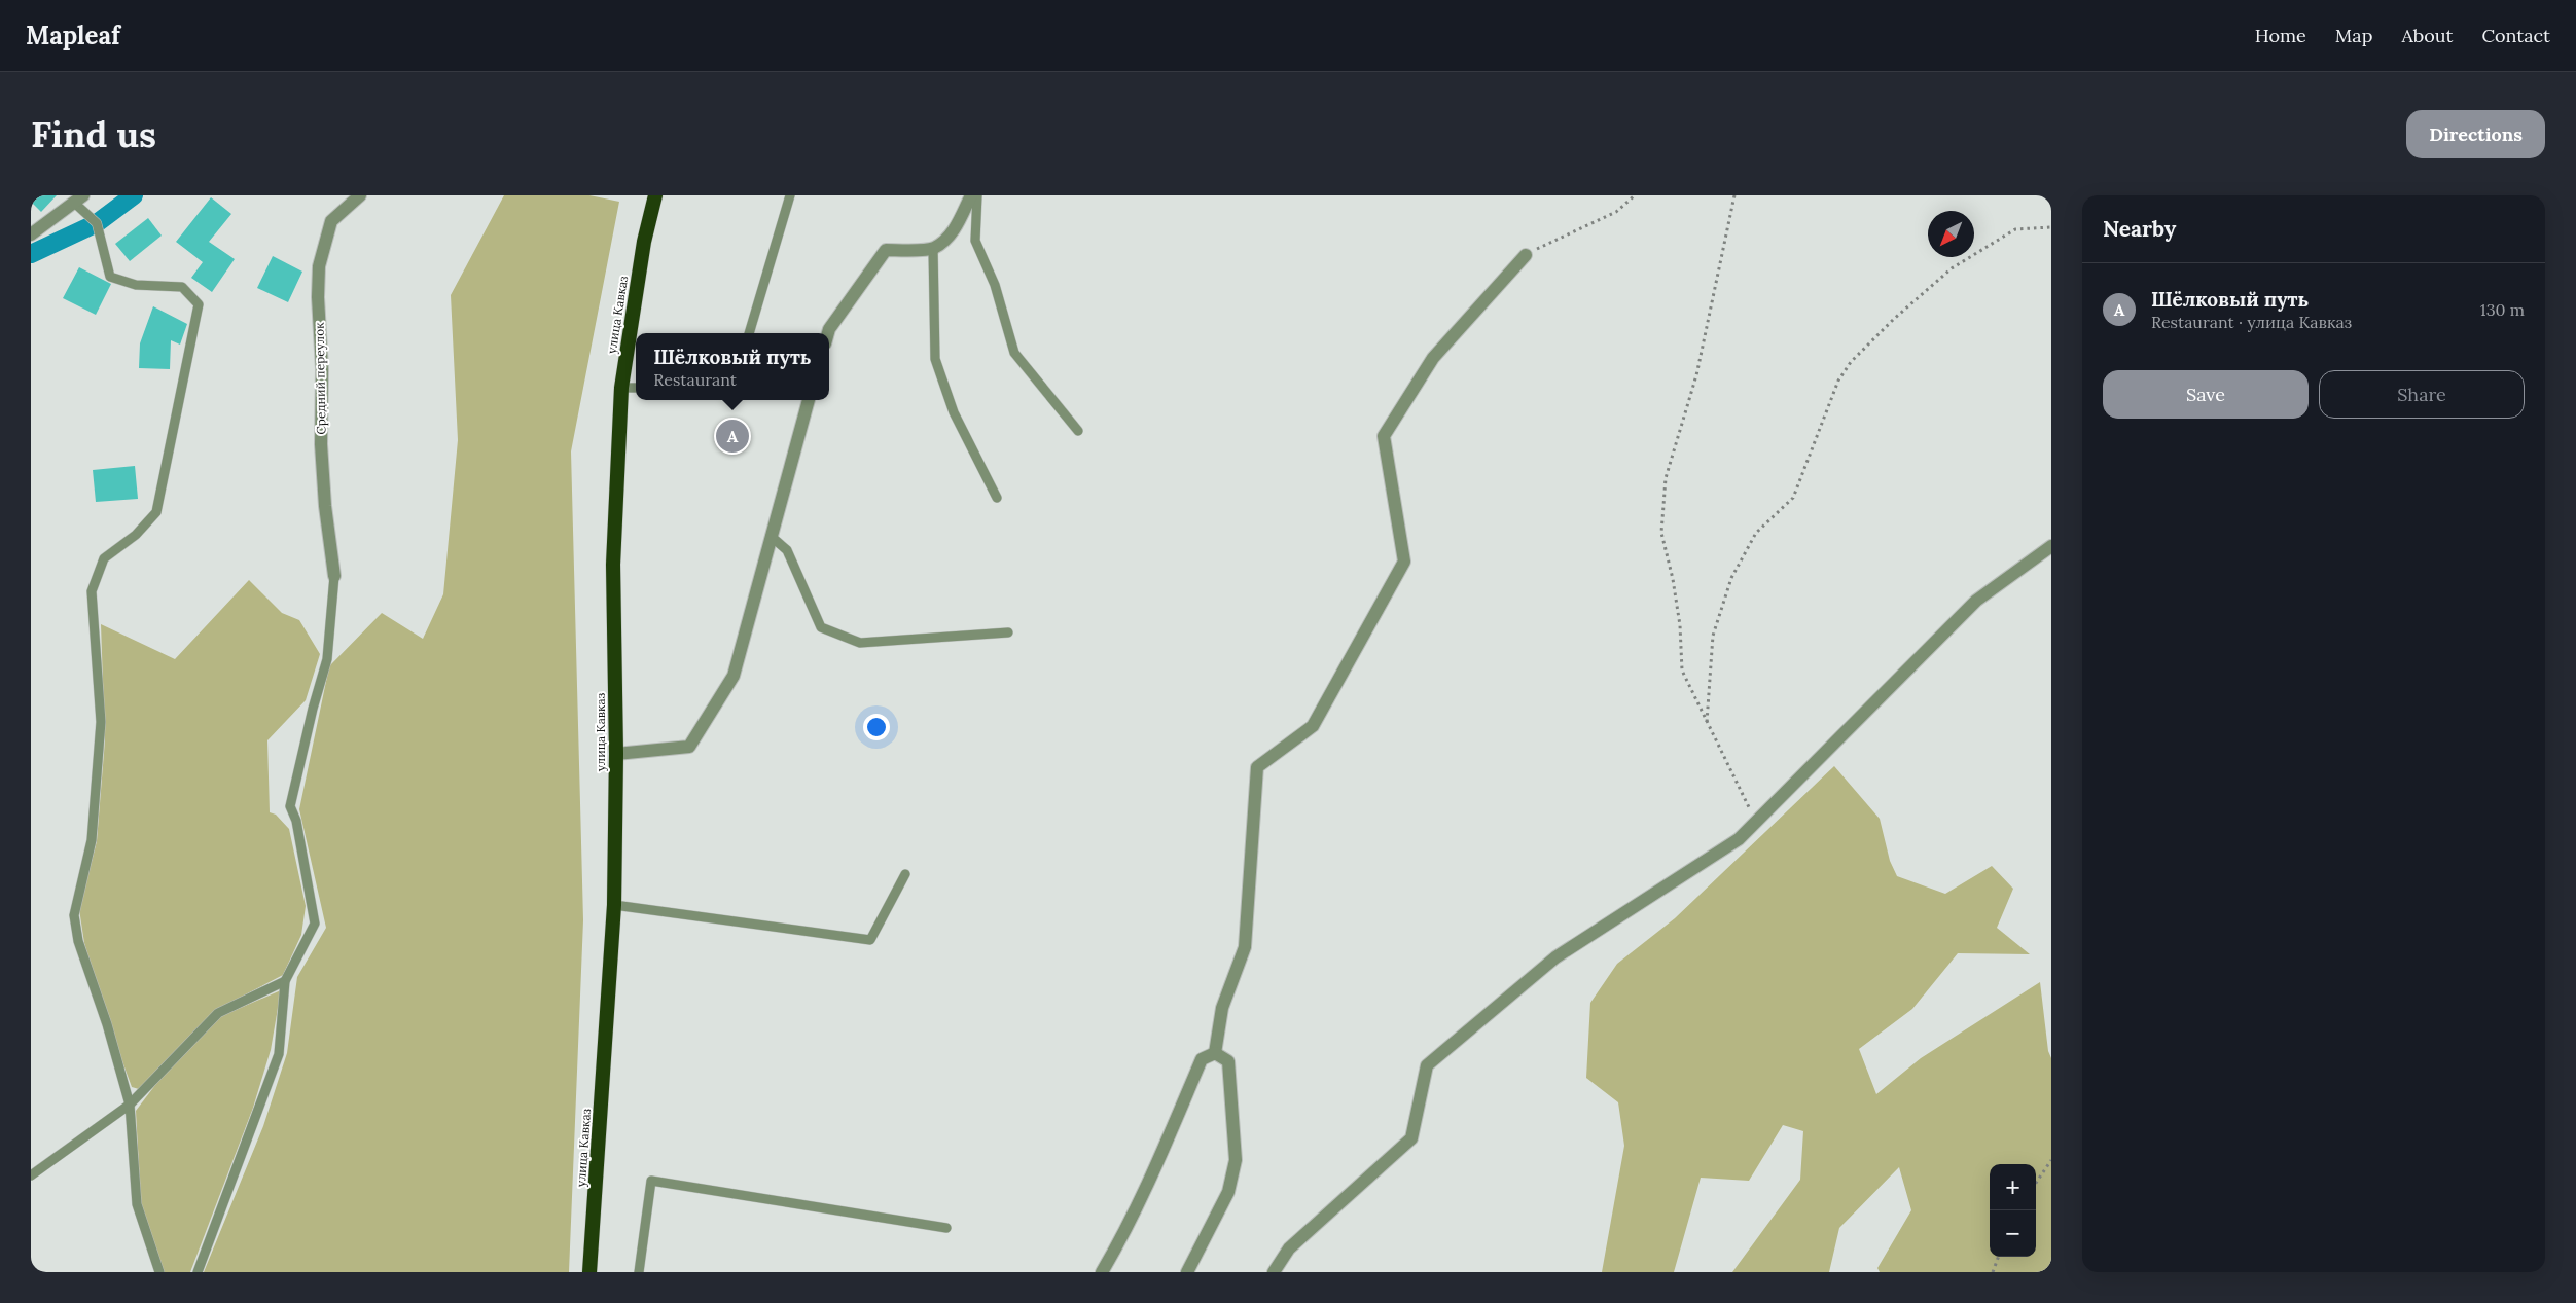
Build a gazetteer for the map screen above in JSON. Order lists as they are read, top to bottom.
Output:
{
  "streets": {
    "highway": ["улица Кавказ"],
    "street": ["Средний переулок"]
  },
  "north": "bottom left",
  "page": {
    "header": "Mapleaf",
    "nav": [
      "Home",
      "Map",
      "About",
      "Contact"
    ],
    "buttons": [
      "Directions",
      ["Save", "Share"]
    ],
    "title": "Find us",
    "heading": "Nearby",
    "list": [
      {
        "mark": "A",
        "name": "Шёлковый путь",
        "note": "Restaurant · улица Кавказ",
        "value": "130 m"
      }
    ],
    "popup": ["Шёлковый путь", "Restaurant"],
    "pins": "A",
    "map_buttons": ["+", "−"]
  }
}
